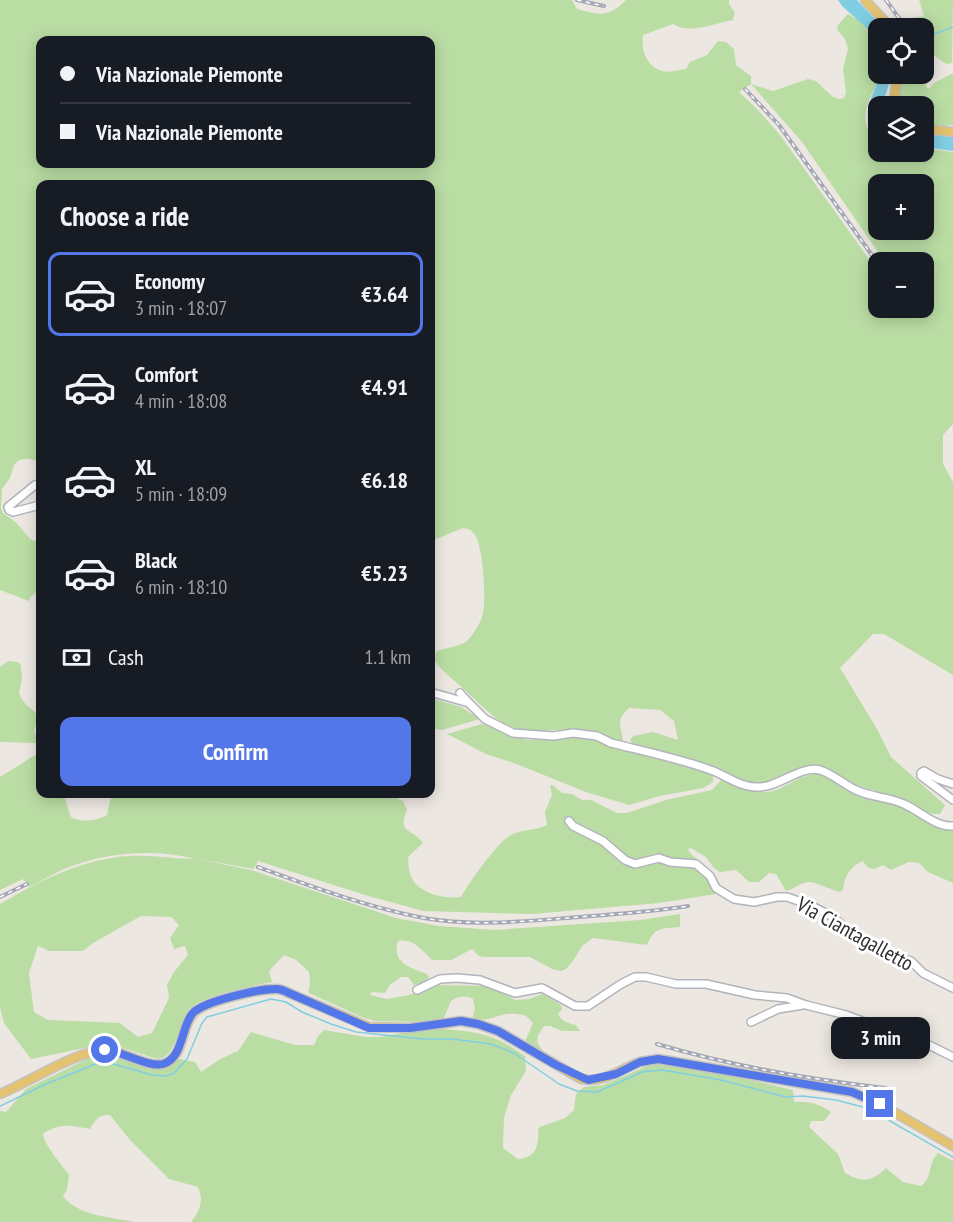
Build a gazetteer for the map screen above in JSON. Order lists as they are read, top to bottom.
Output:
{
  "streets": {
    "street": ["Via Ciantagalletto"]
  },
  "page": {
    "map_buttons": ["+", "−"],
    "banner": ["Via Nazionale Piemonte", "Via Nazionale Piemonte"],
    "heading": "Choose a ride",
    "list": [
      {
        "name": "Economy",
        "note": "3 min · 18:07",
        "value": "€3.64"
      },
      {
        "name": "Comfort",
        "note": "4 min · 18:08",
        "value": "€4.91"
      },
      {
        "name": "XL",
        "note": "5 min · 18:09",
        "value": "€6.18"
      },
      {
        "name": "Black",
        "note": "6 min · 18:10",
        "value": "€5.23"
      }
    ],
    "pay": ["Cash", "1.1 km"],
    "buttons": "Confirm",
    "bubble": "3 min"
  }
}
